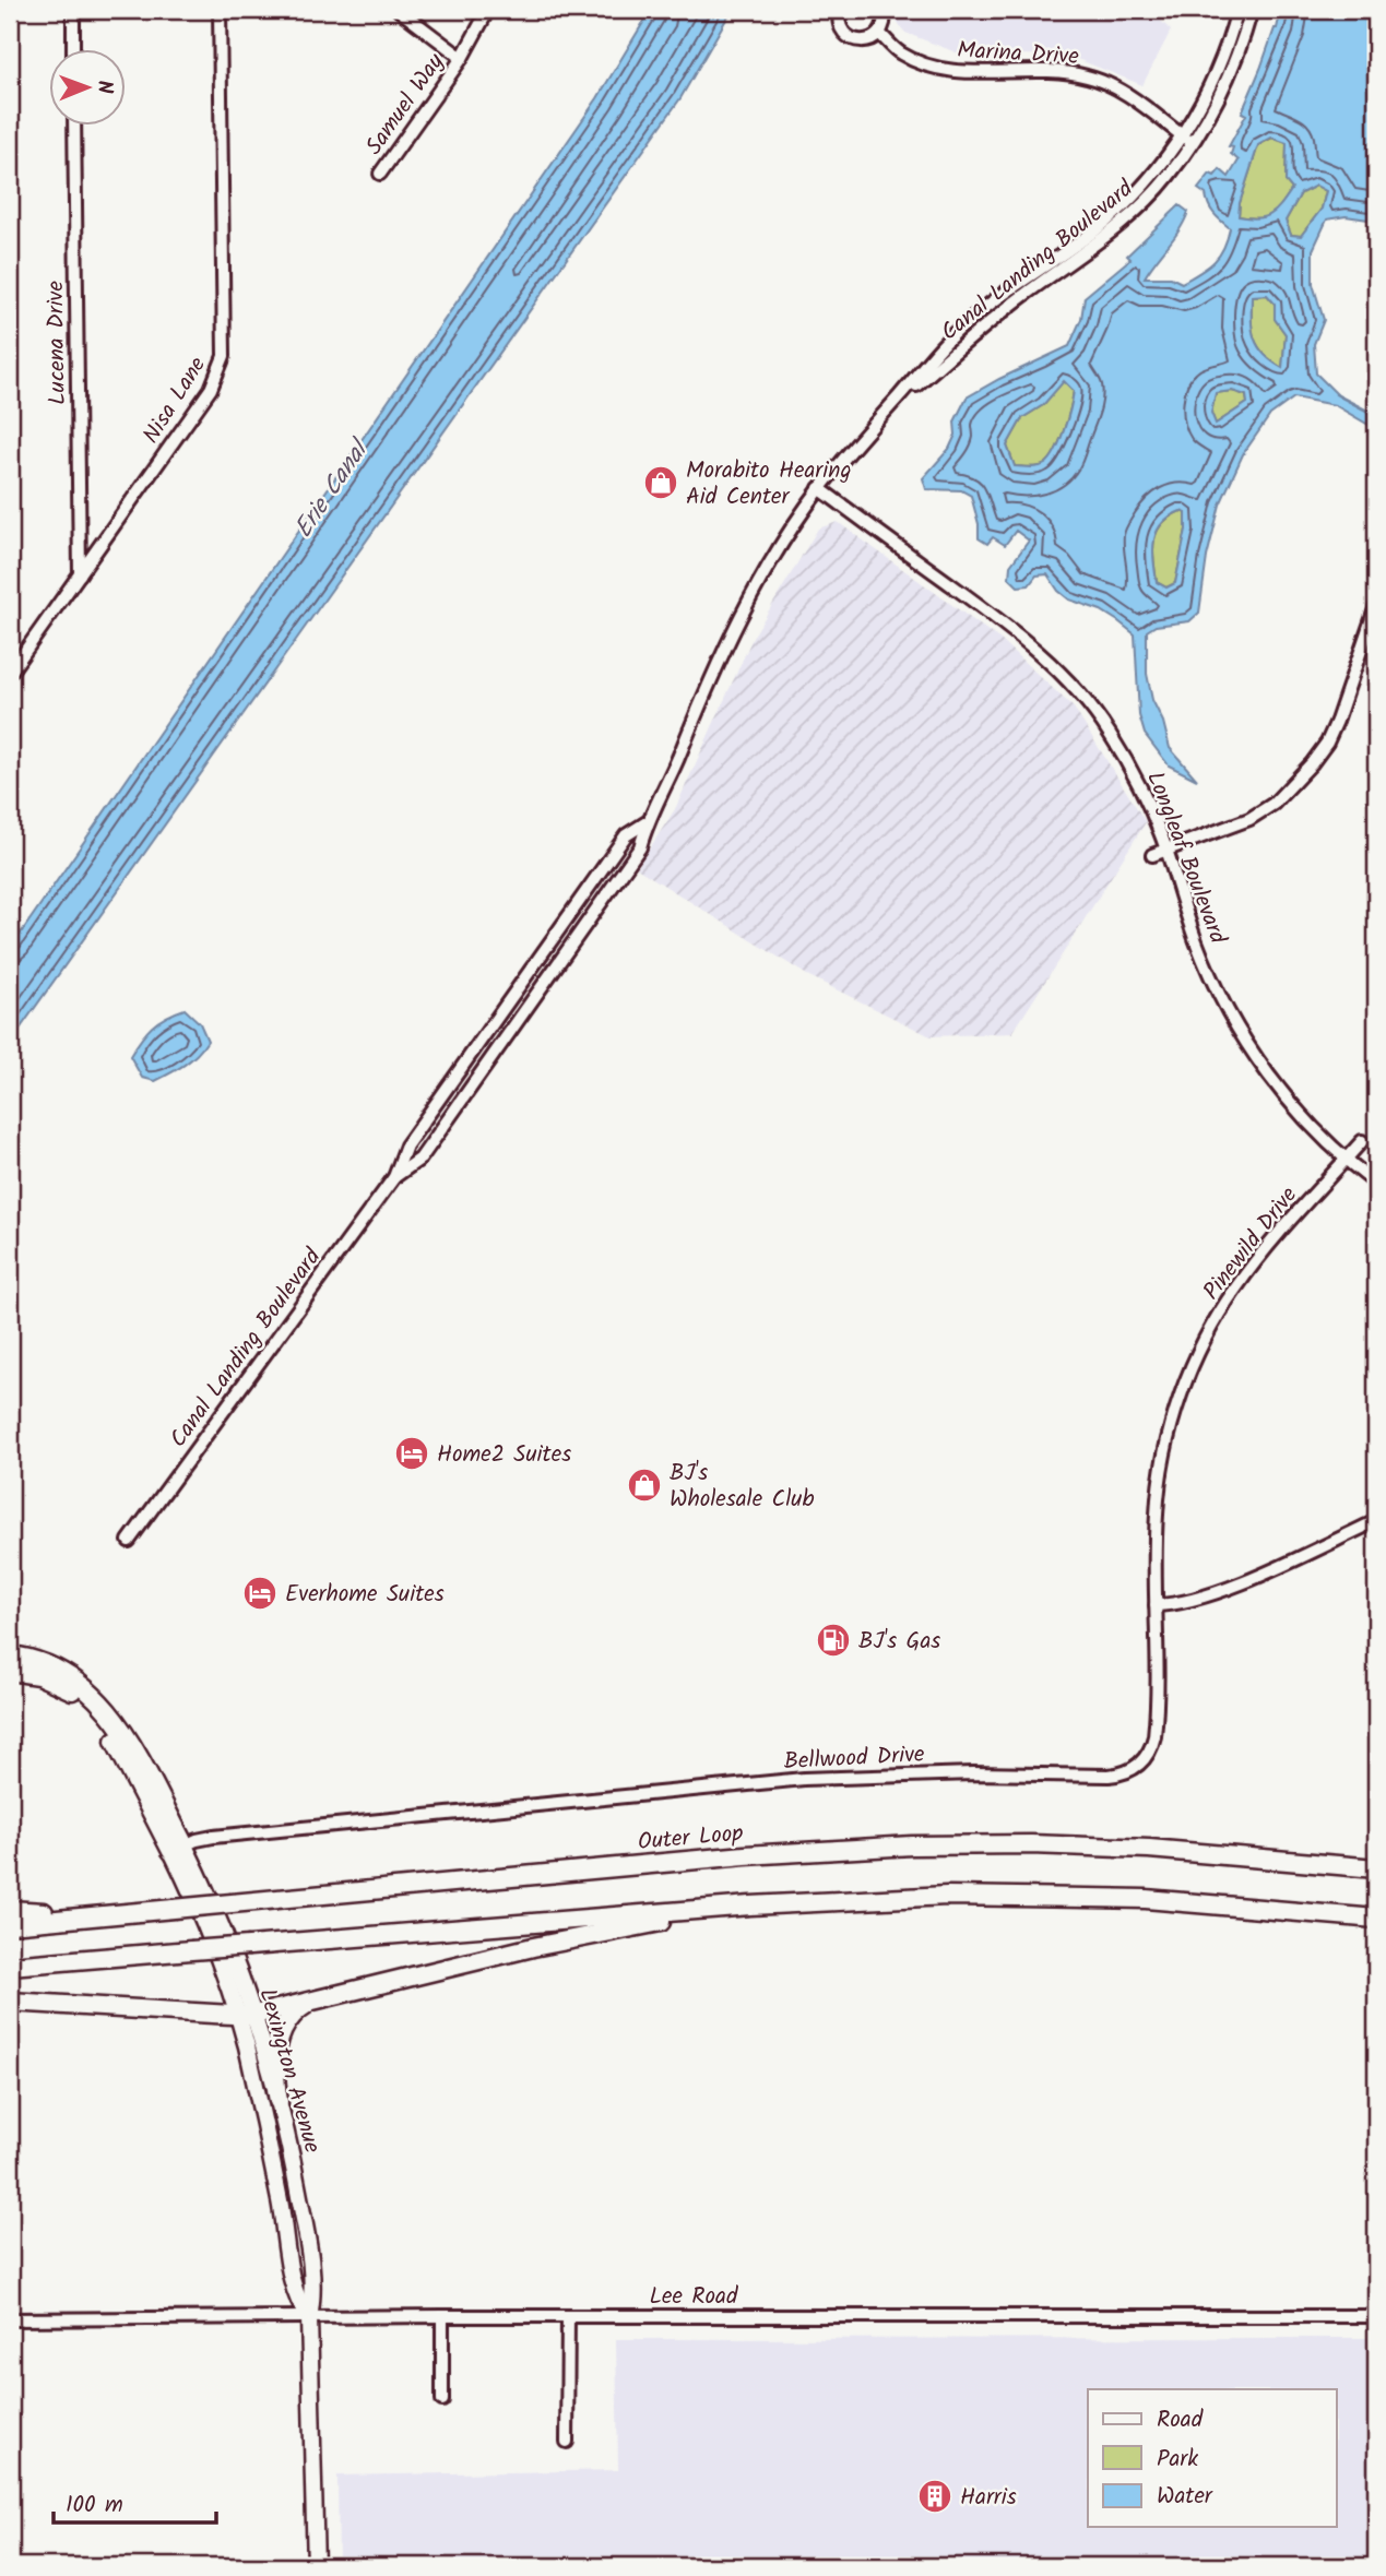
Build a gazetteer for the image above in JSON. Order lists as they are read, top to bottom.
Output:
{
  "streets": {
    "highway": ["Outer Loop"],
    "main road": ["Lexington Avenue"],
    "street": [
      "Marina Drive",
      "Samuel Way",
      "Canal Landing Boulevard",
      "Lucena Drive",
      "Nisa Lane",
      "Longleaf Boulevard",
      "Pinewild Drive",
      "Bellwood Drive",
      "Lee Road"
    ]
  },
  "crossings": [
    ["Marina Drive", "Canal Landing Boulevard"],
    ["Canal Landing Boulevard", "Longleaf Boulevard"],
    ["Lucena Drive", "Nisa Lane"],
    ["Longleaf Boulevard", "Pinewild Drive"],
    ["Pinewild Drive", "Bellwood Drive"],
    ["Bellwood Drive", "Lexington Avenue"],
    ["Lexington Avenue", "Lee Road"]
  ],
  "water": ["Erie Canal"],
  "places": {
    "shop": ["Morabito Hearing Aid Center", "BJ's Wholesale Club"],
    "hotel": ["Home2 Suites", "Everhome Suites"],
    "fuel station": ["BJ's Gas"],
    "building": ["Harris"]
  },
  "legend": ["Road", "Park", "Water"],
  "scale_bar": "100 m",
  "north": "right"
}
